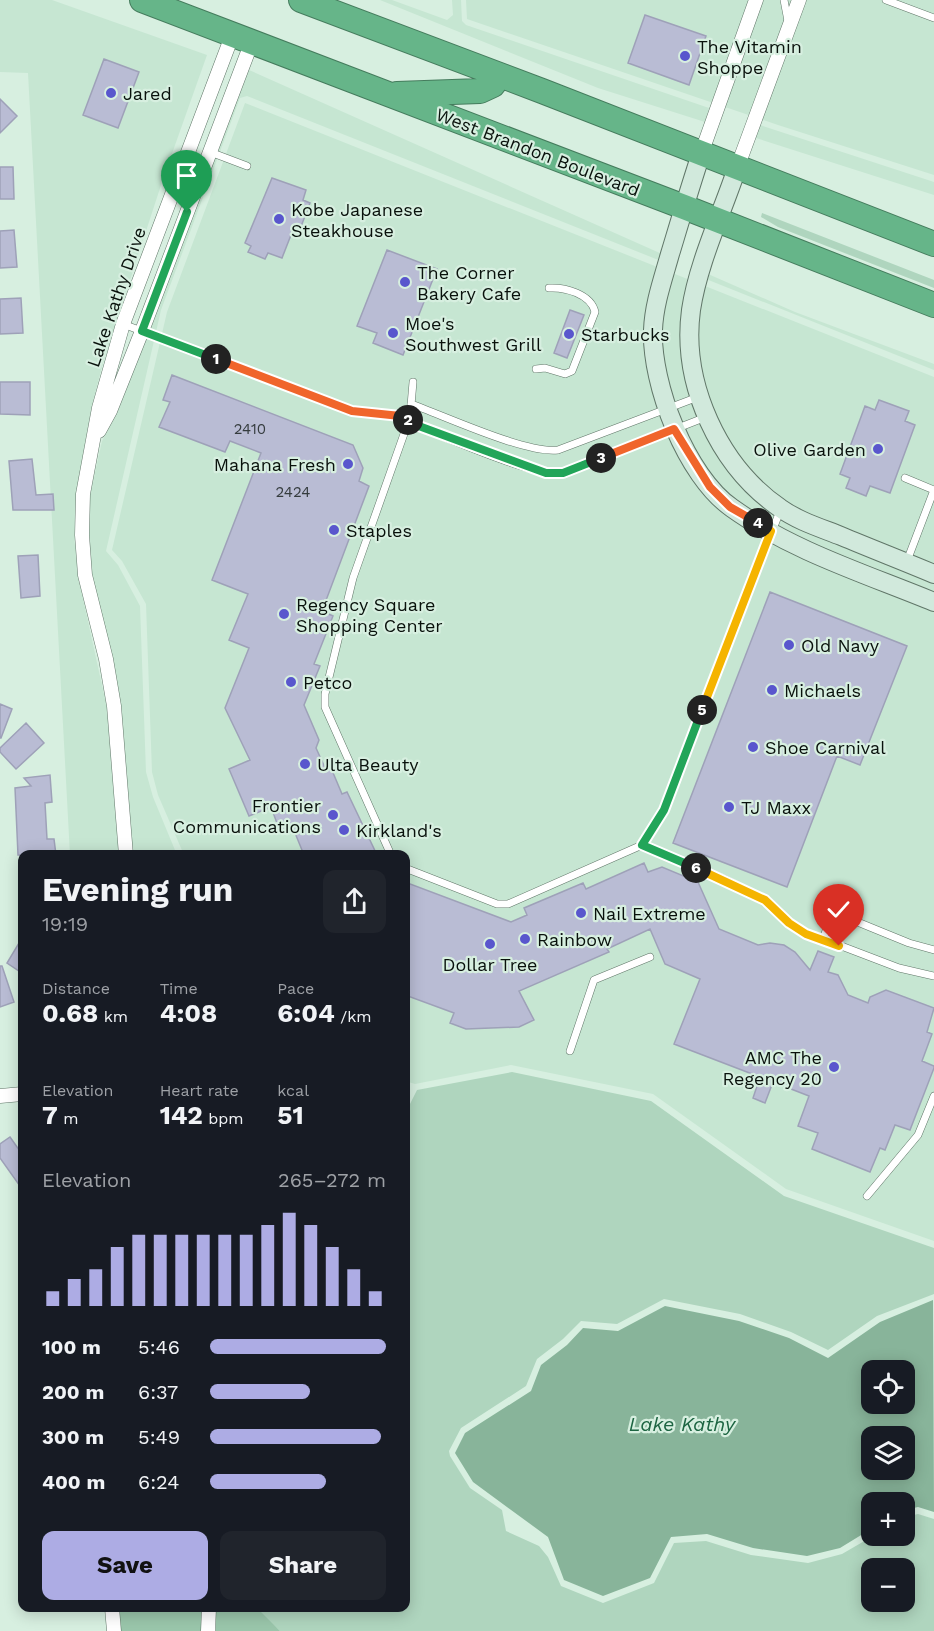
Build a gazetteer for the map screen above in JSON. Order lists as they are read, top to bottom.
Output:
{
  "streets": {
    "highway": ["West Brandon Boulevard"],
    "street": ["Lake Kathy Drive"]
  },
  "crossings": [
    ["West Brandon Boulevard", "Lake Kathy Drive"]
  ],
  "water": ["Lake Kathy"],
  "places": [
    "The Vitamin Shoppe",
    "Jared",
    "Kobe Japanese Steakhouse",
    "The Corner Bakery Cafe",
    "Moe's Southwest Grill",
    "Starbucks",
    "Olive Garden",
    "Mahana Fresh",
    "Staples",
    "Regency Square Shopping Center",
    "Old Navy",
    "Petco",
    "Michaels",
    "Shoe Carnival",
    "Ulta Beauty",
    "TJ Maxx",
    "Frontier Communications",
    "Kirkland's",
    "Nail Extreme",
    "Rainbow",
    "Dollar Tree",
    "AMC The Regency 20"
  ],
  "house_numbers": ["2410", "2424"],
  "page": {
    "pins": [
      "1",
      "2",
      "3",
      "4",
      "5",
      "6"
    ],
    "heading": ["Evening run", "19:19"],
    "stats": [
      ["Distance", "0.68 km"],
      ["Time", "4:08"],
      ["Pace", "6:04 /km"],
      ["Elevation", "7 m"],
      ["Heart rate", "142 bpm"],
      ["kcal", "51"]
    ],
    "chart": ["Elevation", "265–272 m"],
    "list": [
      {
        "name": "100 m",
        "note": "5:46"
      },
      {
        "name": "200 m",
        "note": "6:37"
      },
      {
        "name": "300 m",
        "note": "5:49"
      },
      {
        "name": "400 m",
        "note": "6:24"
      }
    ],
    "map_buttons": ["+", "−"],
    "buttons": ["Save", "Share"]
  }
}
